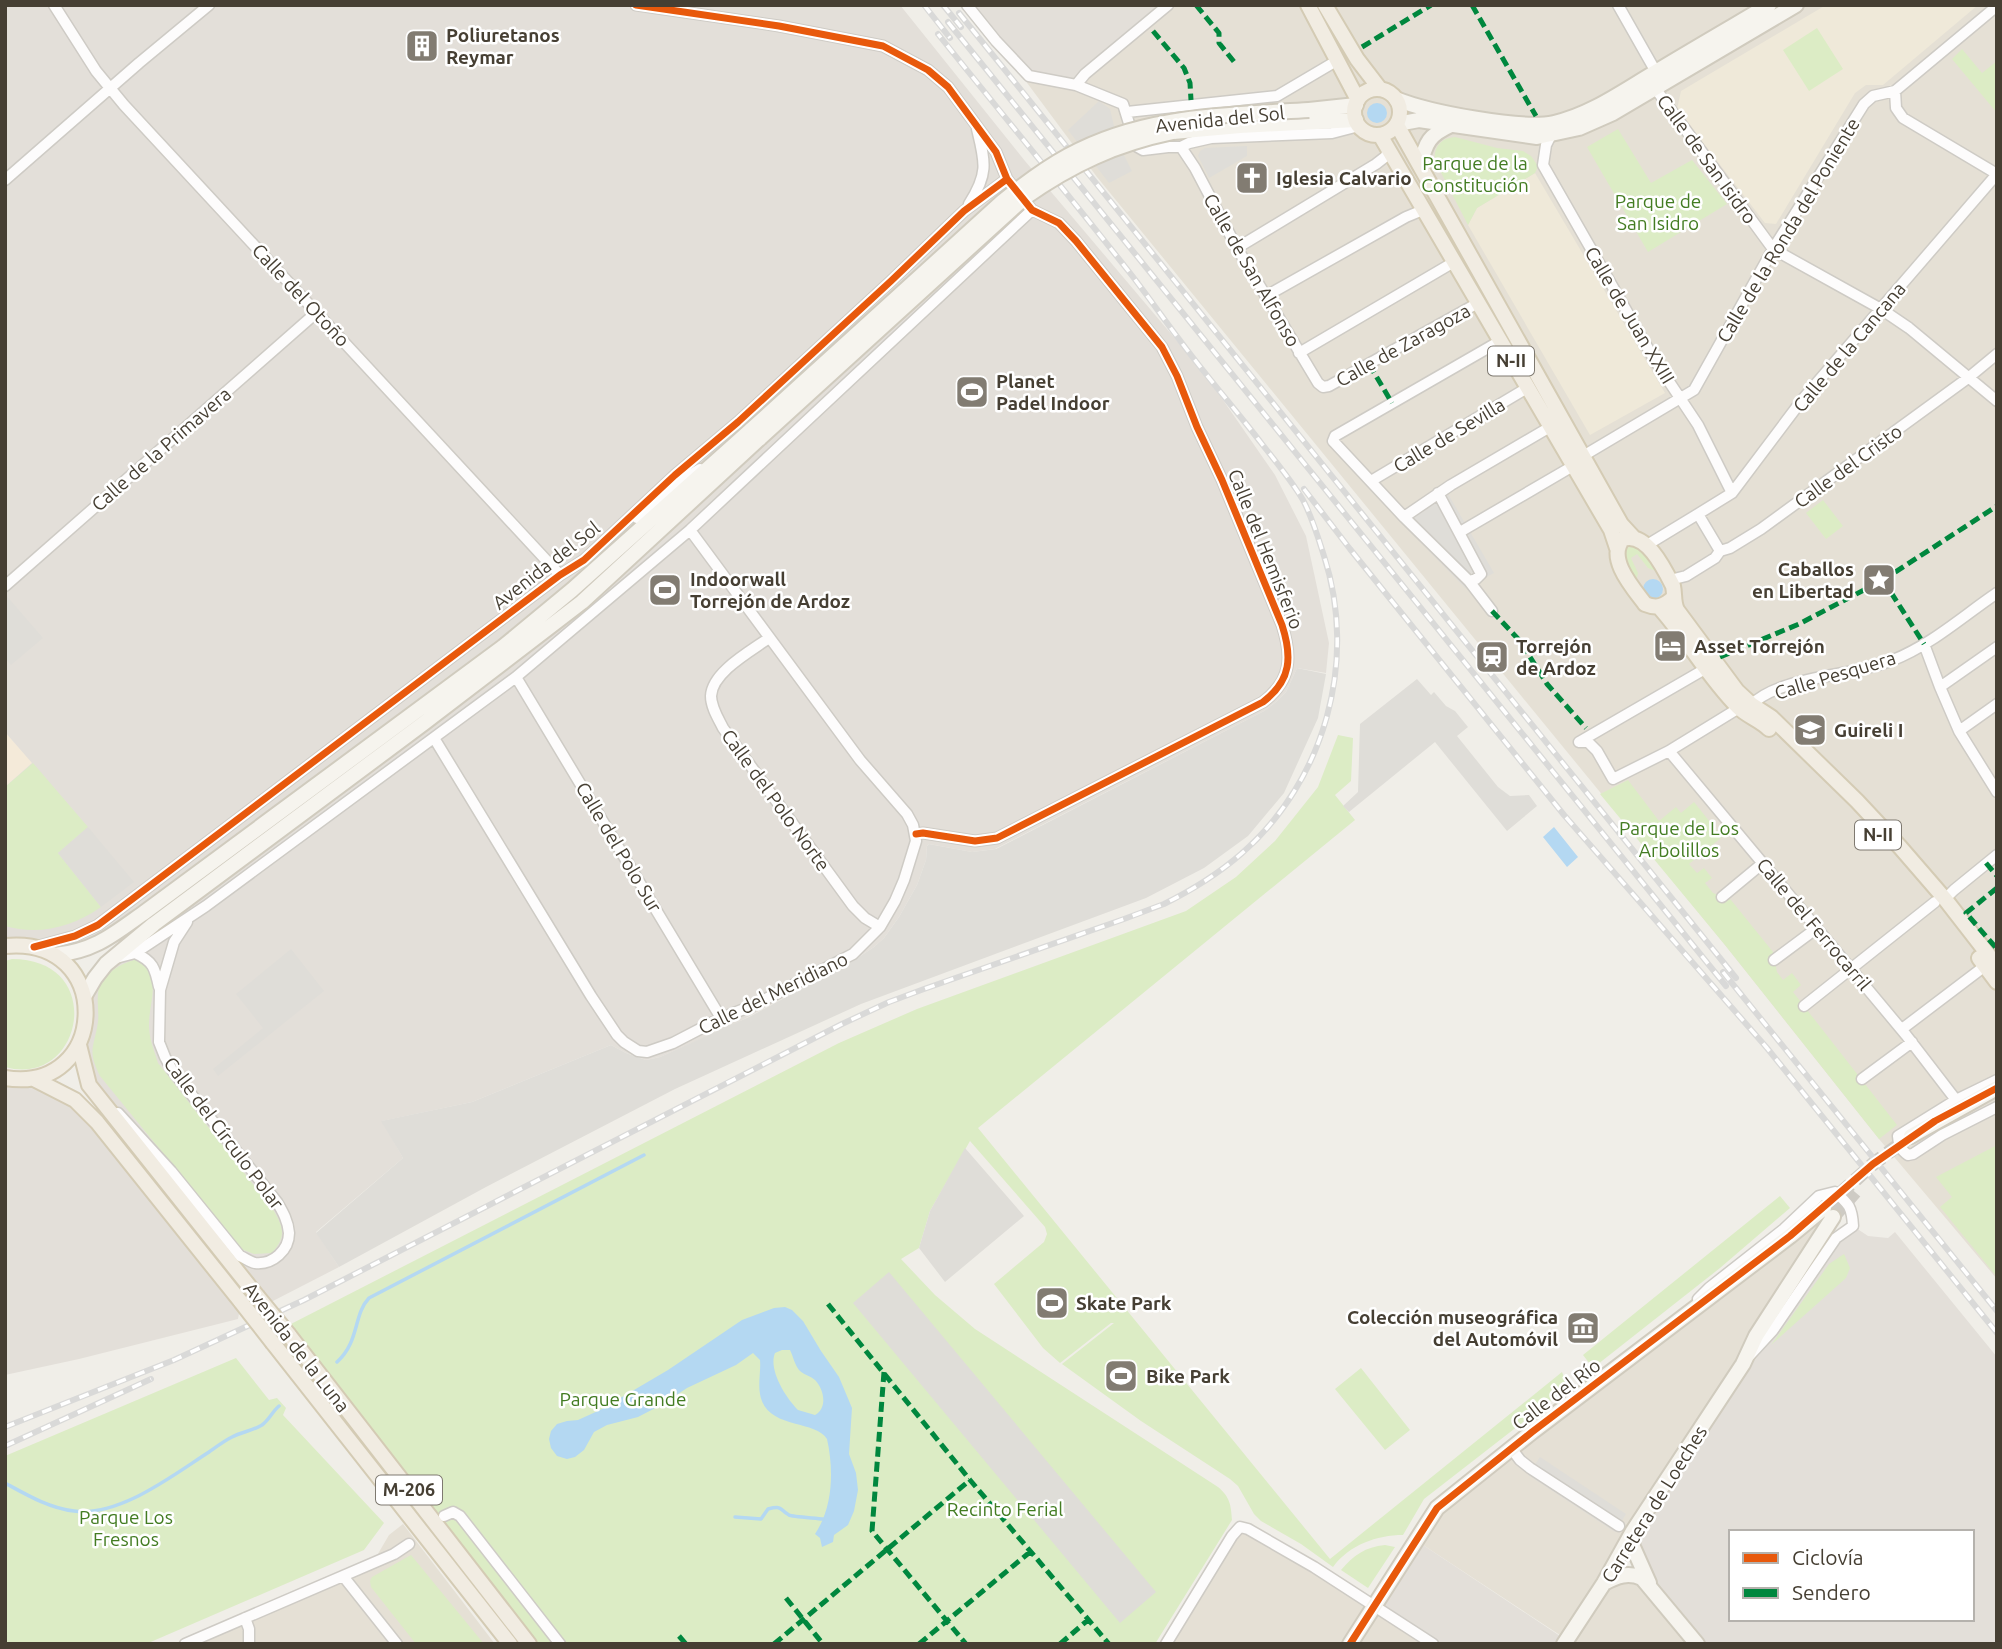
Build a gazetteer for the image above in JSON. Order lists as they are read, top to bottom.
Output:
{
  "streets": {
    "main road": [
      "Avenida del Sol",
      "N-II",
      "Avenida de la Luna",
      "Calle del Río",
      "M-206",
      "Carretera de Loeches"
    ],
    "street": [
      "Calle de San Isidro",
      "Calle de la Ronda del Poniente",
      "Calle de San Alfonso",
      "Calle del Otoño",
      "Calle de Juan XXIII",
      "Calle de Zaragoza",
      "Calle de la Cancana",
      "Calle de Sevilla",
      "Calle de la Primavera",
      "Calle del Cristo",
      "Calle del Hemisferio",
      "Calle Pesquera",
      "Calle del Polo Norte",
      "Calle del Polo Sur",
      "Calle del Ferrocarril",
      "Calle del Meridiano",
      "Calle del Círculo Polar"
    ]
  },
  "crossings": [
    ["Avenida del Sol", "Calle del Otoño"],
    ["Avenida del Sol", "N-II"],
    ["Avenida del Sol", "M-206"],
    ["Calle de San Isidro", "Calle de la Ronda del Poniente"],
    ["Calle de San Isidro", "Calle de la Cancana"],
    ["Calle de San Isidro", "Calle del Cristo"],
    ["Calle de la Ronda del Poniente", "Calle de Juan XXIII"],
    ["Calle de la Ronda del Poniente", "N-II"],
    ["Calle de San Alfonso", "Calle de Zaragoza"],
    ["Calle del Otoño", "Calle de la Primavera"],
    ["Calle de Juan XXIII", "Calle de la Cancana"],
    ["Calle de Zaragoza", "N-II"],
    ["Calle de la Cancana", "N-II"],
    ["N-II", "Calle de Sevilla"],
    ["N-II", "Calle del Cristo"],
    ["N-II", "Calle Pesquera"],
    ["Calle del Hemisferio", "Calle del Meridiano"],
    ["Calle Pesquera", "Calle del Ferrocarril"],
    ["Calle del Polo Norte", "Calle del Meridiano"],
    ["Calle del Polo Sur", "Calle del Meridiano"],
    ["Calle del Círculo Polar", "Avenida de la Luna"],
    ["Avenida de la Luna", "M-206"],
    ["Calle del Río", "Carretera de Loeches"]
  ],
  "parks": [
    "Parque de la Constitución",
    "Parque de San Isidro",
    "Parque de Los Arbolillos",
    "Parque Grande",
    "Recinto Ferial",
    "Parque Los Fresnos"
  ],
  "places": {
    "building": ["Poliuretanos Reymar"],
    "church": ["Iglesia Calvario"],
    "sports": [
      "Planet Padel Indoor",
      "Indoorwall Torrejón de Ardoz",
      "Skate Park",
      "Bike Park"
    ],
    "place": ["Caballos en Libertad"],
    "hotel": ["Asset Torrejón"],
    "station": ["Torrejón de Ardoz"],
    "school or university": ["Guireli I"],
    "museum": ["Colección museográfica del Automóvil"]
  },
  "legend": ["Ciclovía", "Sendero"]
}
